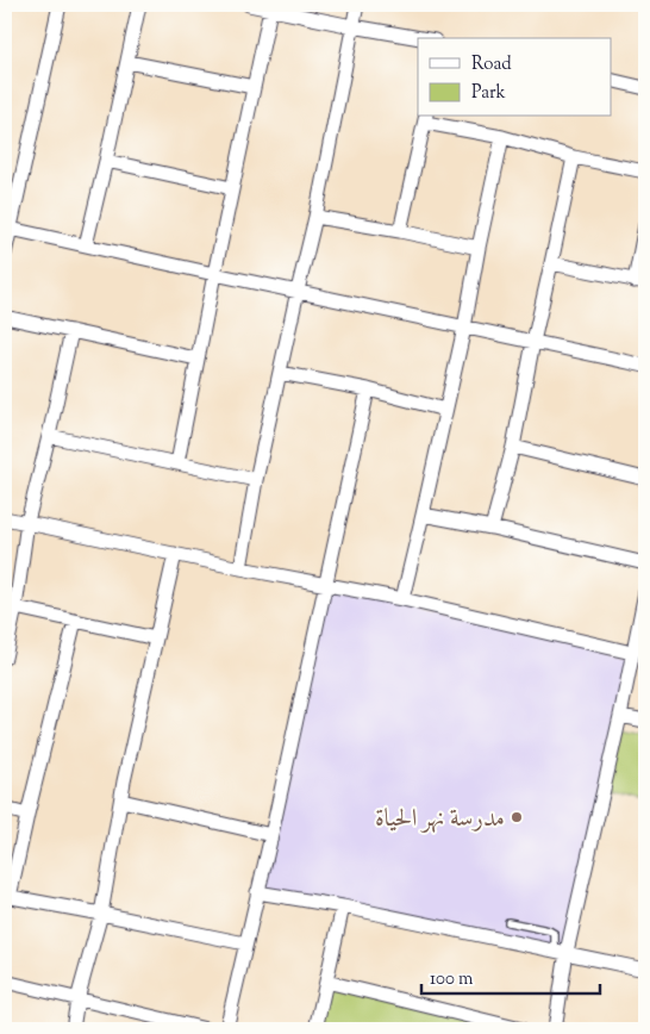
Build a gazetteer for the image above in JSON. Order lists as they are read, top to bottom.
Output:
{
  "places": ["مدرسة نهر الحياة"],
  "legend": ["Road", "Park"],
  "scale_bar": "100 m"
}
